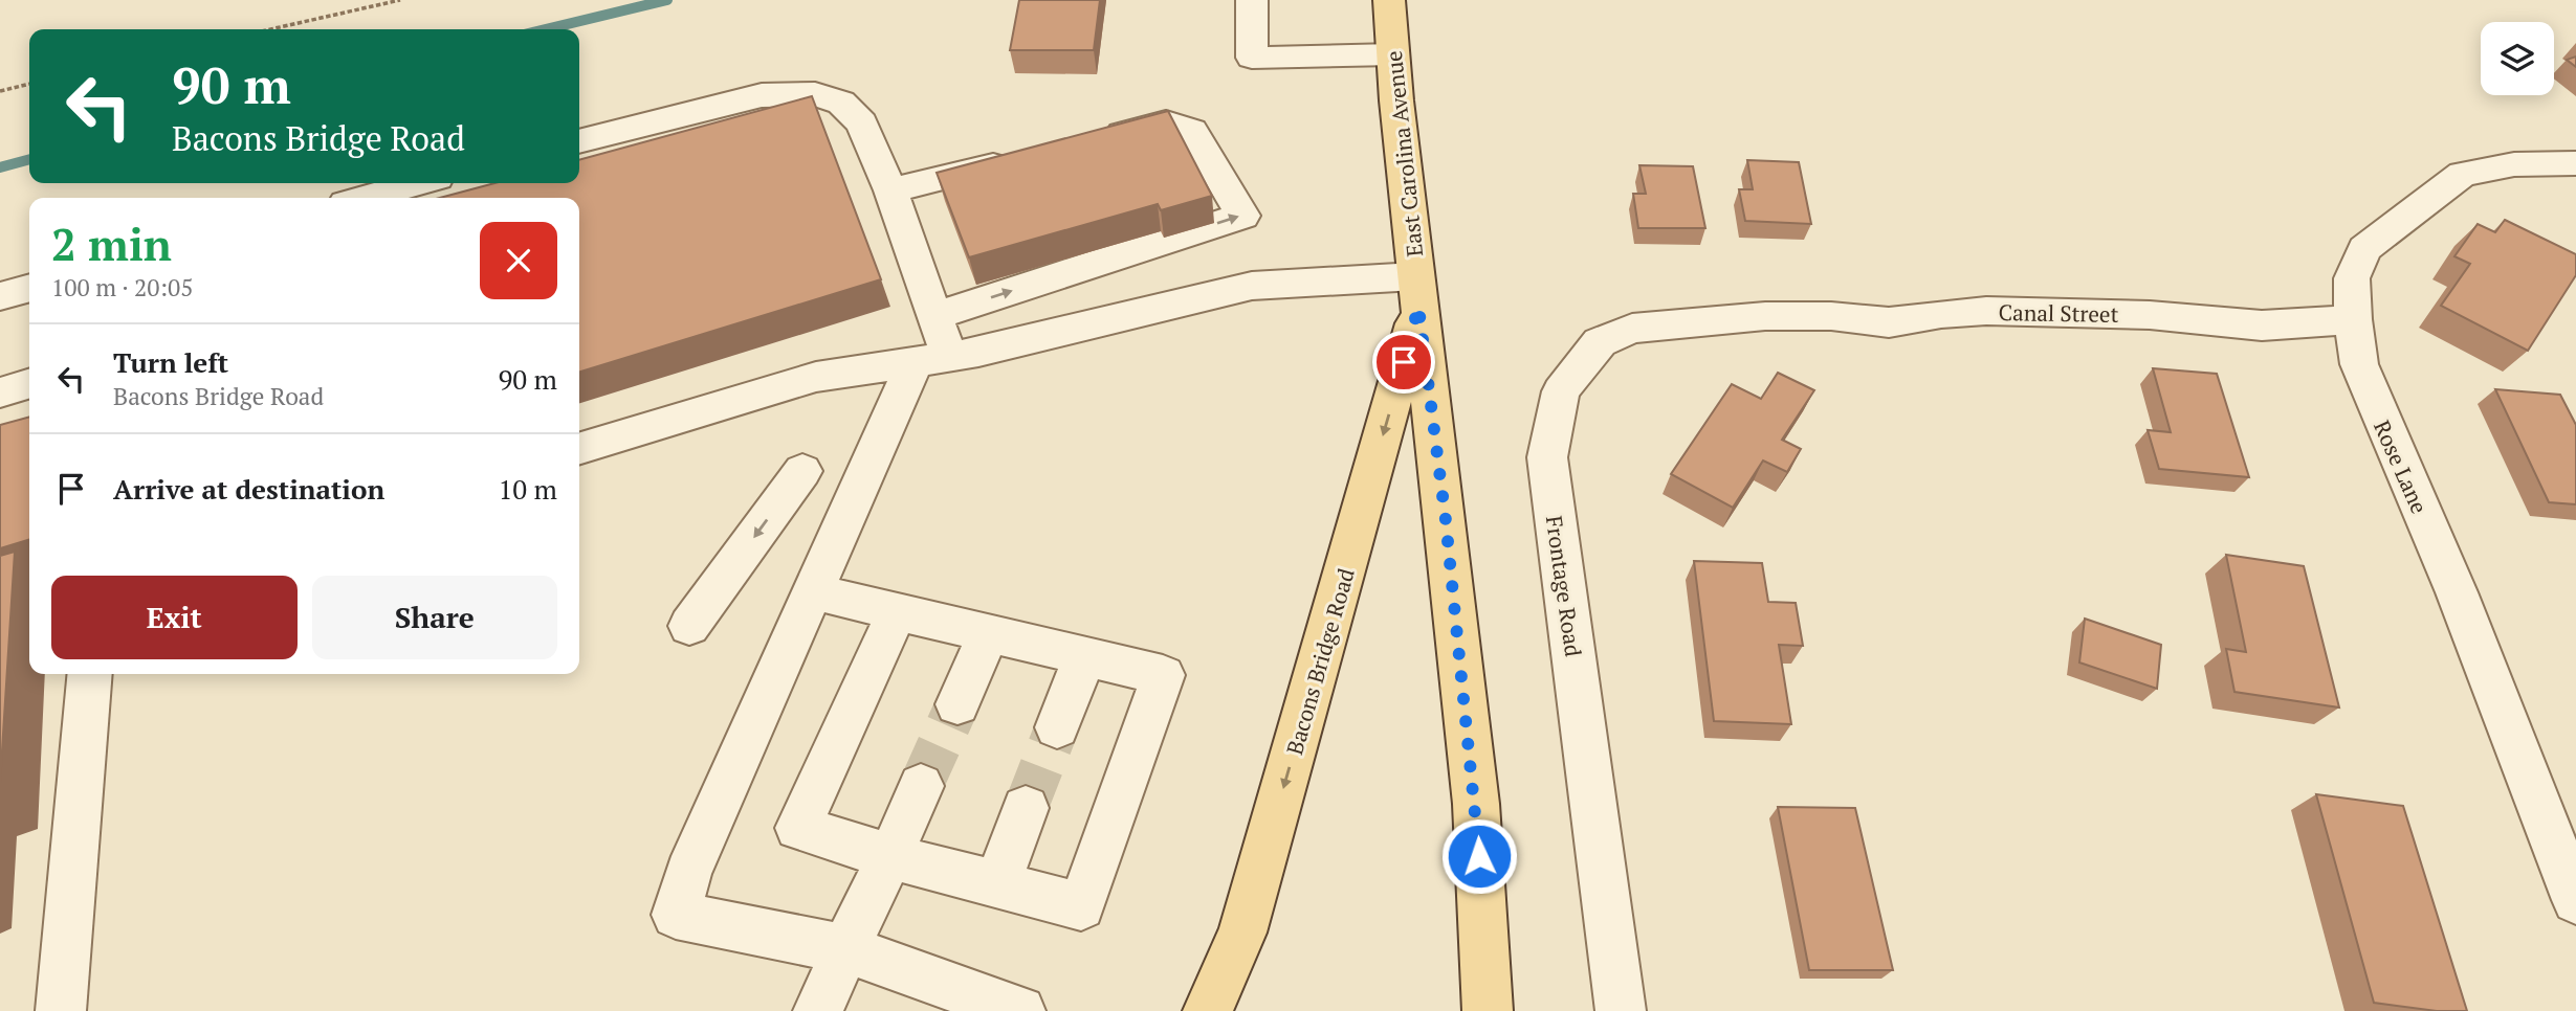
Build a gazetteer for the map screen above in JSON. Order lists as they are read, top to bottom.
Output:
{
  "streets": {
    "main road": ["East Carolina Avenue", "Bacons Bridge Road"],
    "street": ["Canal Street", "Rose Lane", "Frontage Road"]
  },
  "crossings": [
    ["East Carolina Avenue", "Bacons Bridge Road"],
    ["Canal Street", "Rose Lane"],
    ["Canal Street", "Frontage Road"]
  ],
  "one_way": ["Bacons Bridge Road"],
  "page": {
    "turn": ["90 m", "Bacons Bridge Road"],
    "heading": ["2 min", "100 m · 20:05"],
    "list": [
      {
        "name": "Turn left",
        "note": "Bacons Bridge Road",
        "value": "90 m"
      },
      {
        "name": "Arrive at destination",
        "value": "10 m"
      }
    ],
    "buttons": ["Exit", "Share"]
  }
}
